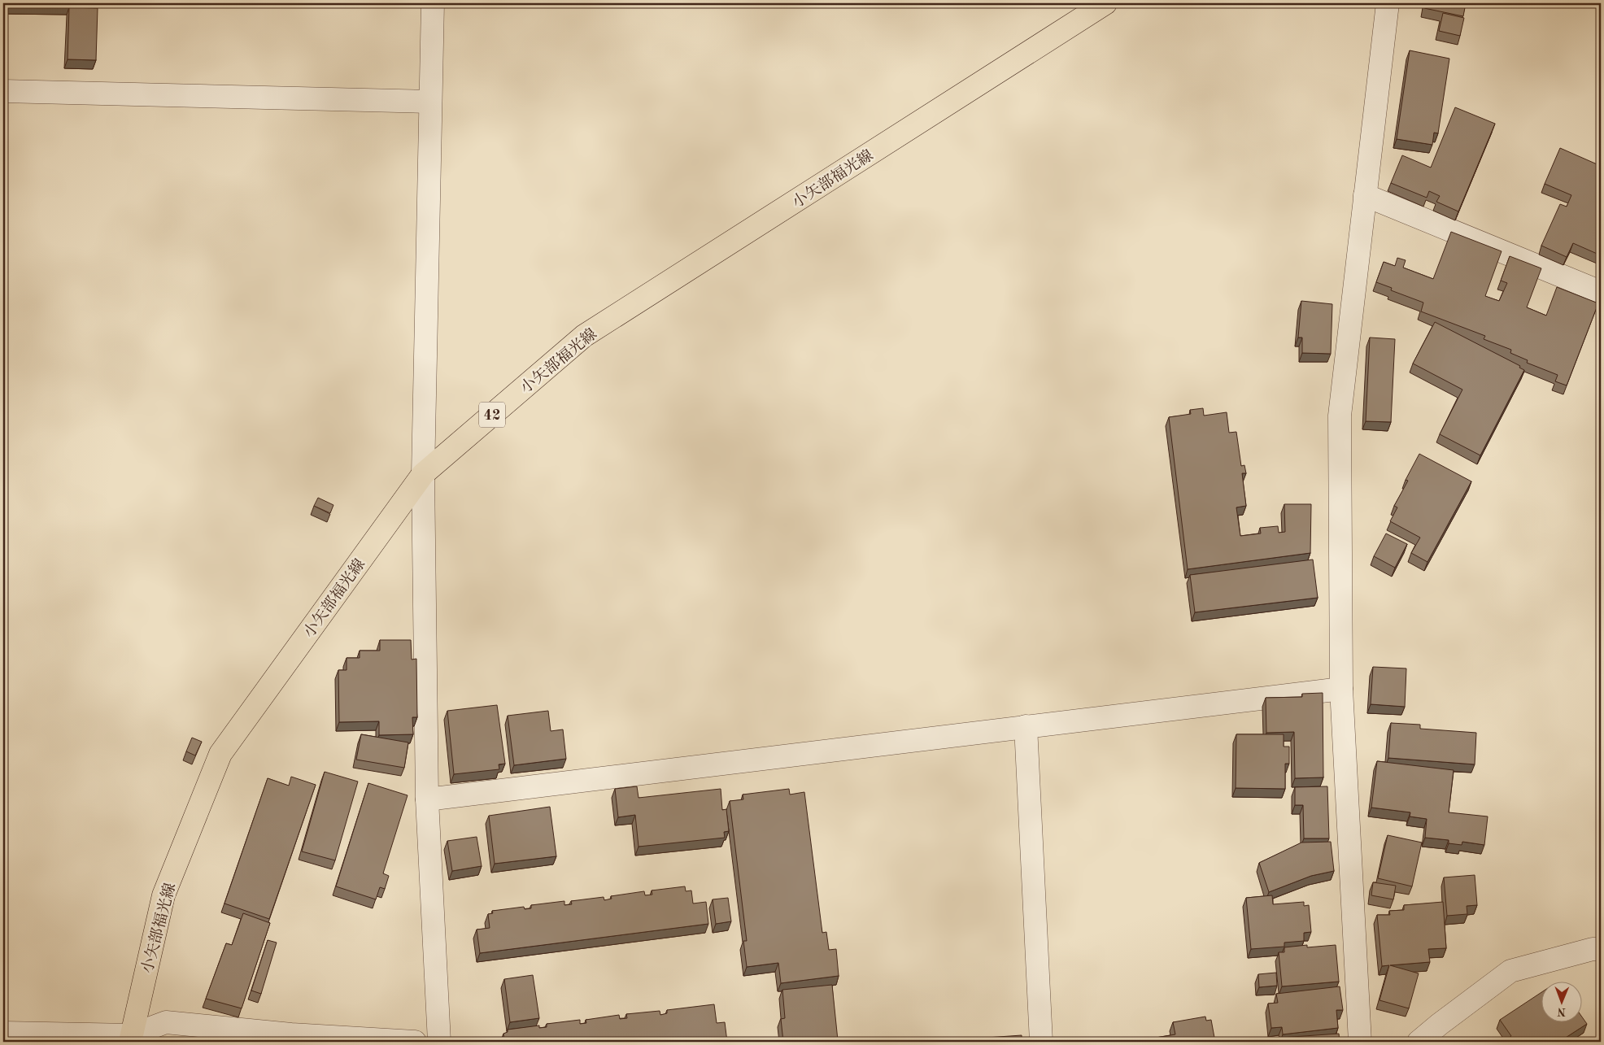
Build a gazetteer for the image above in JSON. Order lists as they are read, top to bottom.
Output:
{
  "streets": {
    "main road": ["小矢部福光線", "42"]
  },
  "north": "bottom"
}
